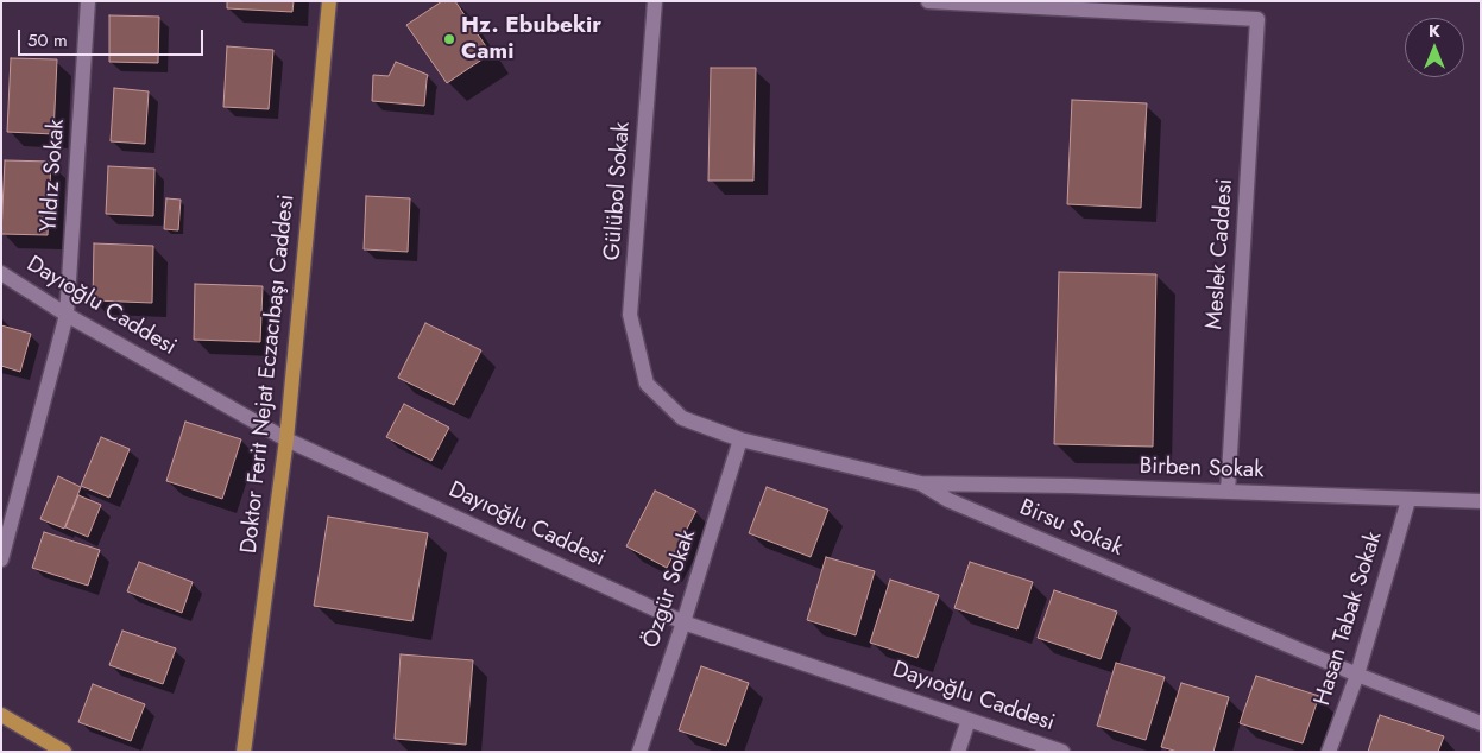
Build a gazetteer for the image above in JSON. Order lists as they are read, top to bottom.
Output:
{
  "streets": {
    "main road": ["Doktor Ferit Nejat Eczacıbaşı Caddesi"],
    "street": [
      "Yıldız Sokak",
      "Gülübol Sokak",
      "Meslek Caddesi",
      "Dayıoğlu Caddesi",
      "Birben Sokak",
      "Birsu Sokak",
      "Özgür Sokak",
      "Hasan Tabak Sokak"
    ]
  },
  "crossings": [
    ["Yıldız Sokak", "Dayıoğlu Caddesi"],
    ["Gülübol Sokak", "Birsu Sokak"],
    ["Meslek Caddesi", "Birben Sokak"],
    ["Dayıoğlu Caddesi", "Doktor Ferit Nejat Eczacıbaşı Caddesi"],
    ["Dayıoğlu Caddesi", "Özgür Sokak"],
    ["Birben Sokak", "Birsu Sokak"],
    ["Birben Sokak", "Hasan Tabak Sokak"],
    ["Birsu Sokak", "Özgür Sokak"],
    ["Birsu Sokak", "Hasan Tabak Sokak"]
  ],
  "places": ["Hz. Ebubekir Cami"],
  "scale_bar": "50 m",
  "north": "top"
}
